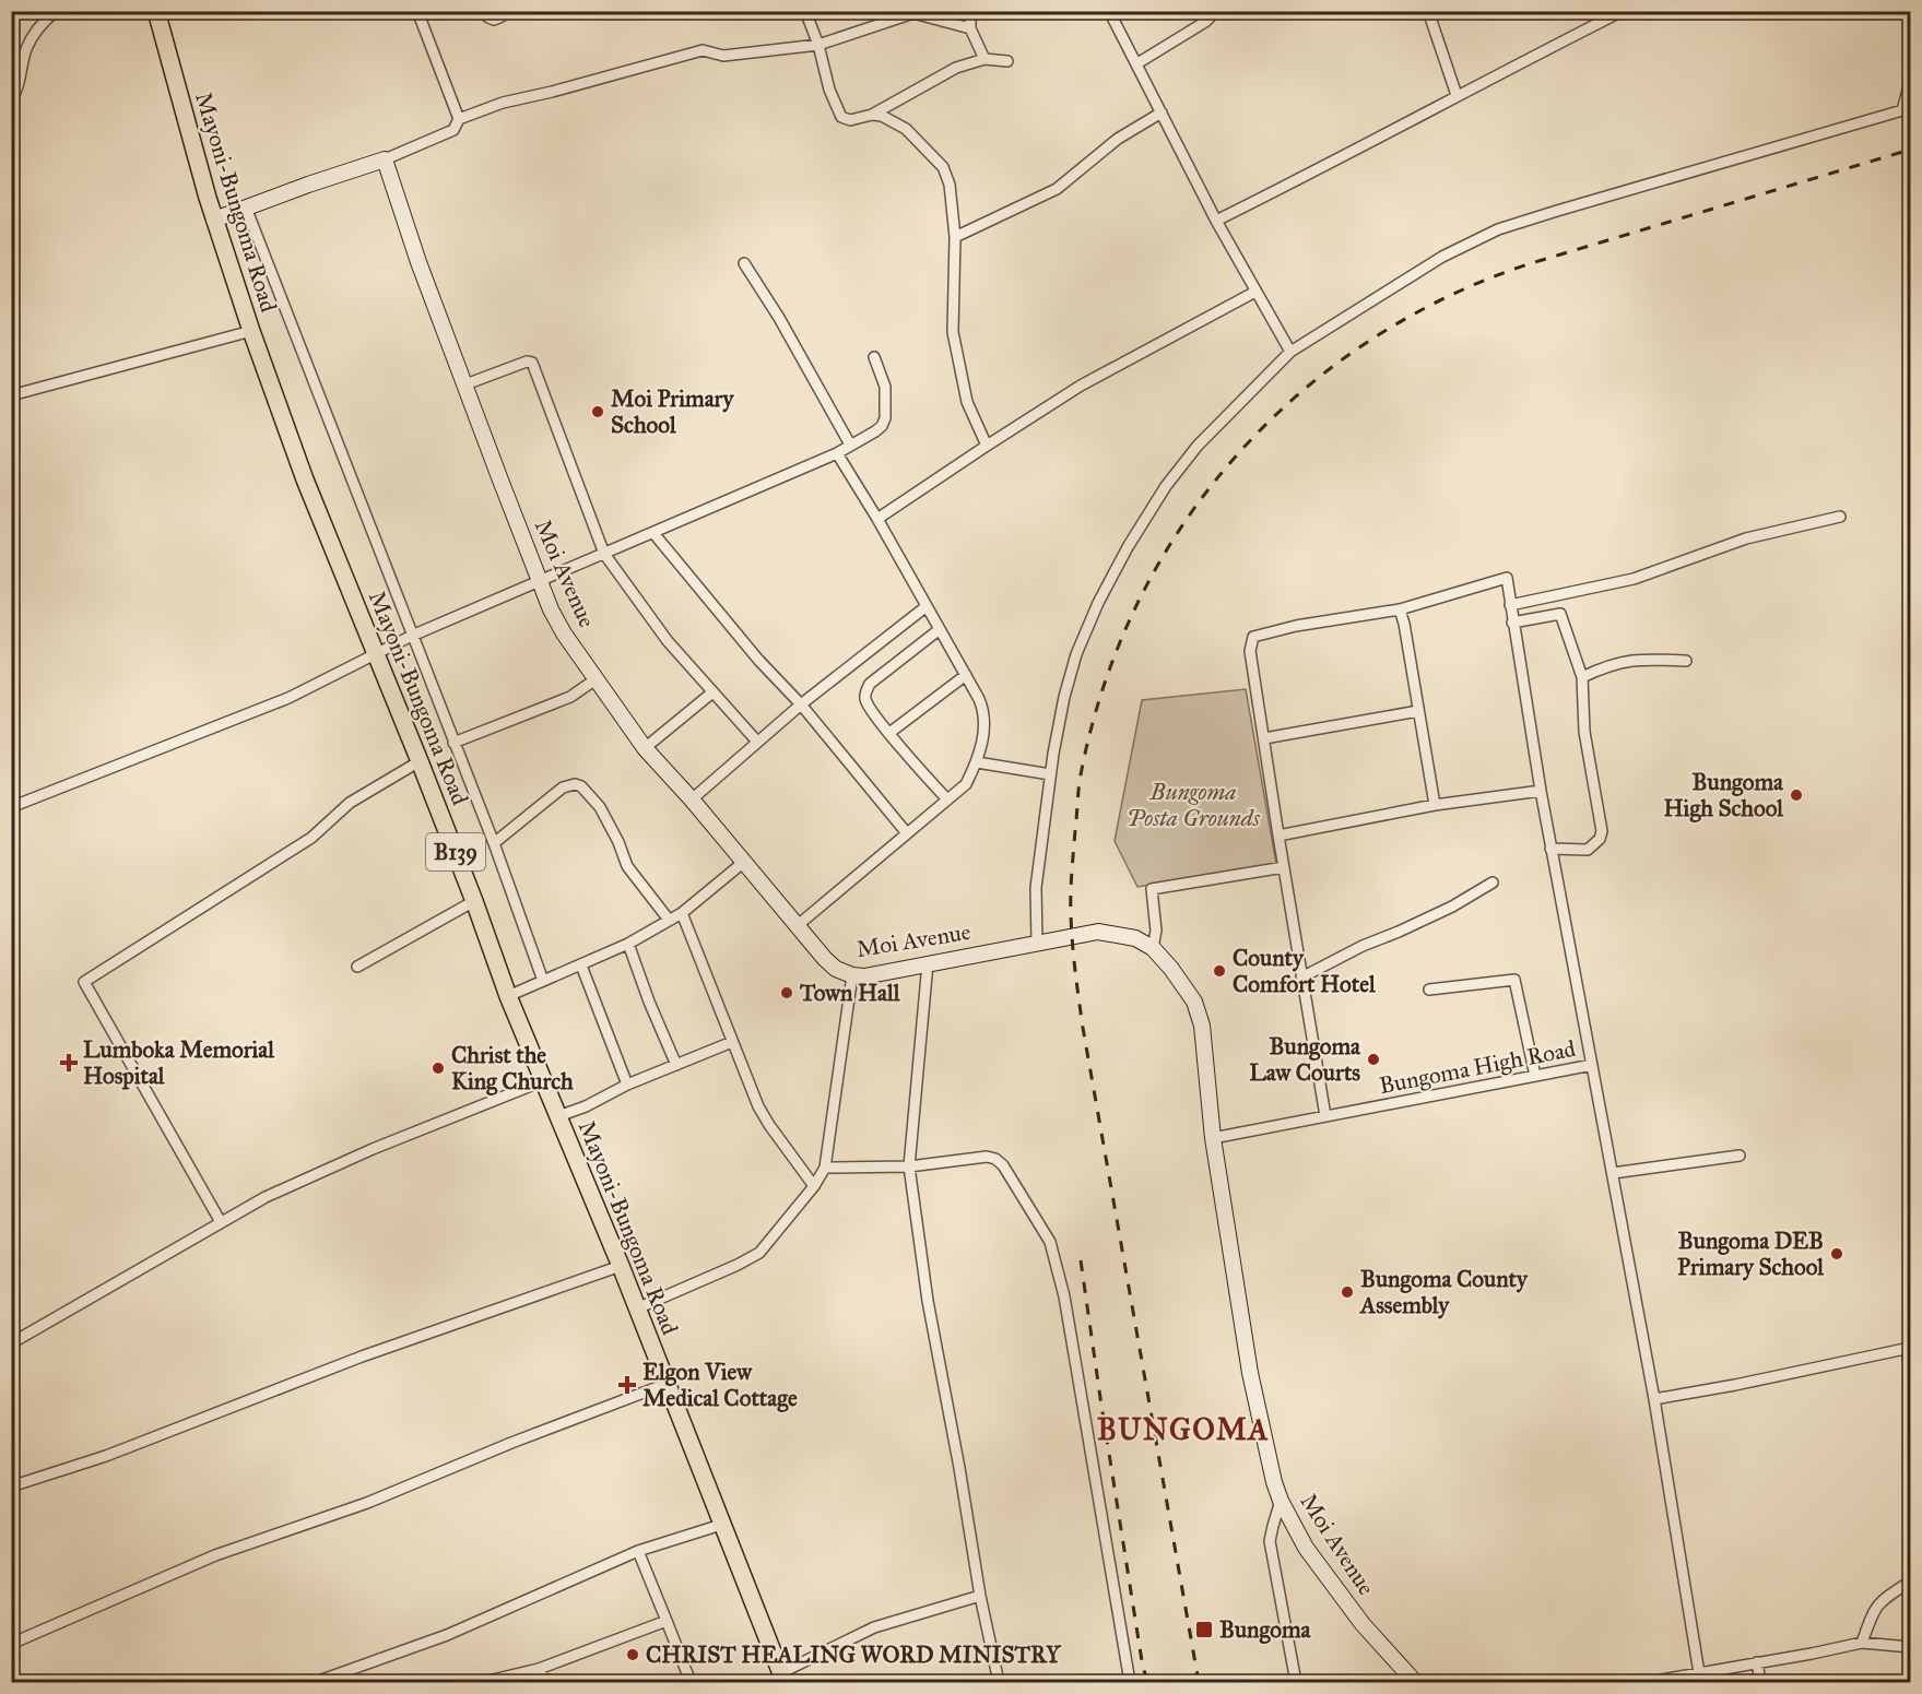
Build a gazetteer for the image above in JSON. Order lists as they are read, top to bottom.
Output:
{
  "streets": {
    "main road": ["Mayoni-Bungoma Road", "B139"],
    "street": ["Moi Avenue", "Bungoma High Road"]
  },
  "crossings": [
    ["Moi Avenue", "Bungoma High Road"]
  ],
  "districts": ["BUNGOMA"],
  "parks": ["Bungoma Posta Grounds"],
  "places": {
    "other": [
      "Moi Primary School",
      "Bungoma High School",
      "County Comfort Hotel",
      "Town Hall",
      "Bungoma Law Courts",
      "Christ the King Church",
      "Bungoma DEB Primary School",
      "Bungoma County Assembly",
      "CHRIST HEALING WORD MINISTRY"
    ],
    "health": ["Lumboka Memorial Hospital", "Elgon View Medical Cottage"],
    "transit": ["Bungoma"]
  }
}
